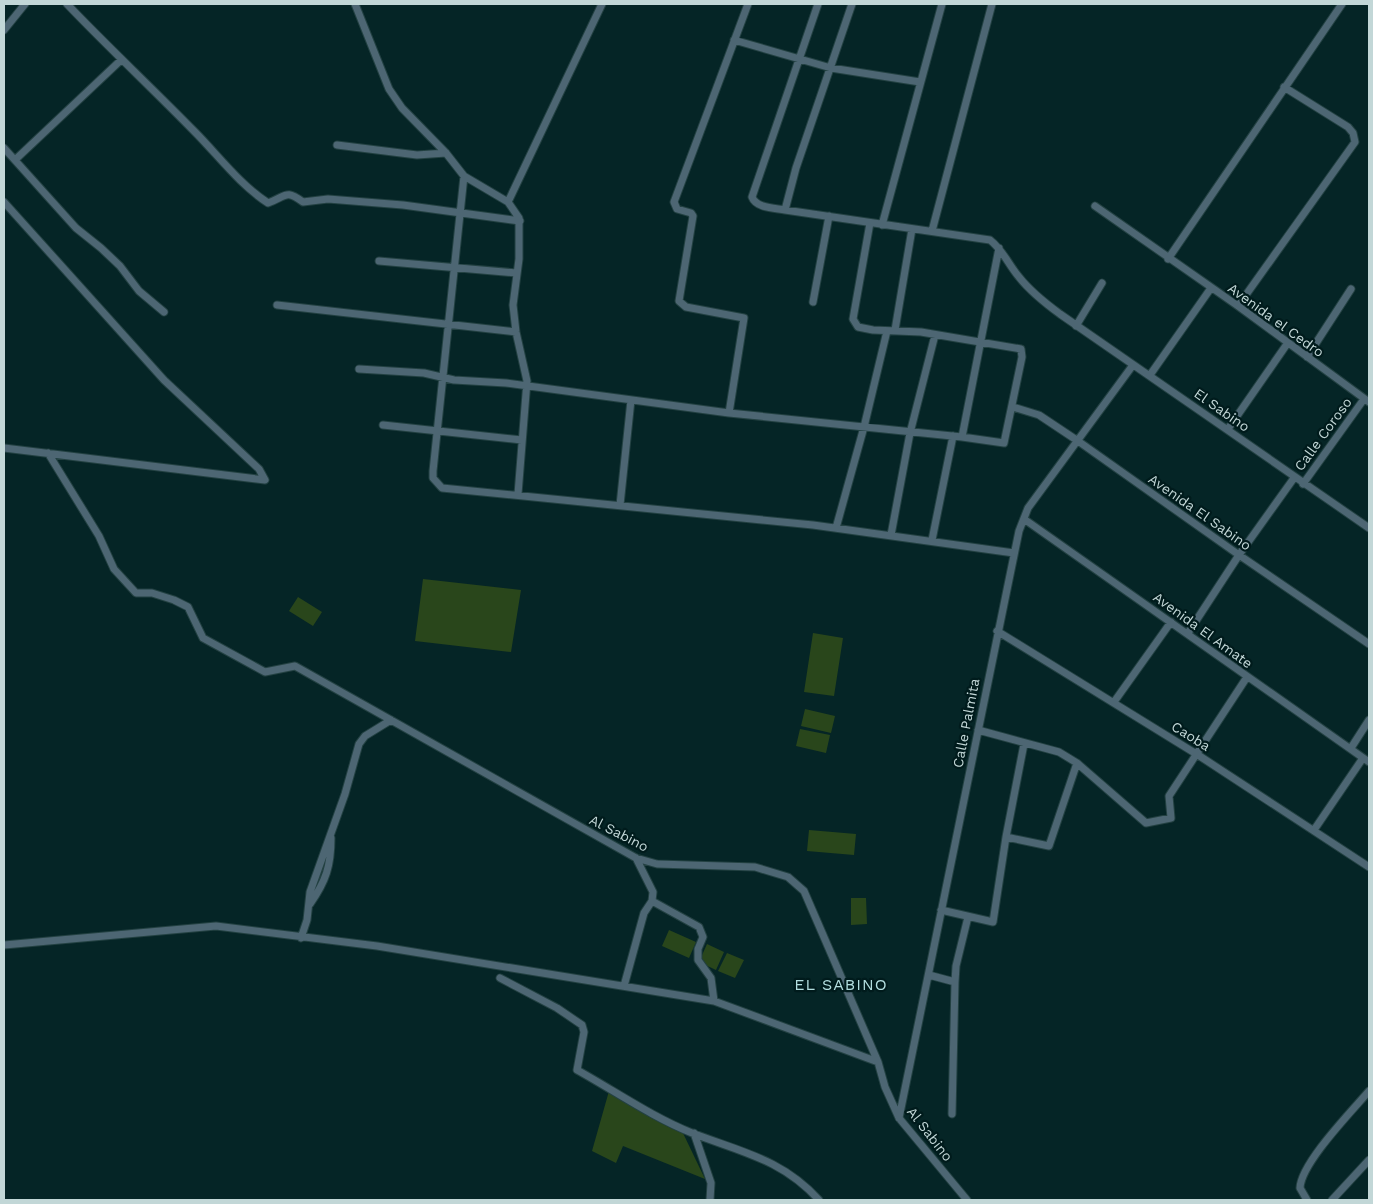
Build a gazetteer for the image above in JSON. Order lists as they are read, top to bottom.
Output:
{
  "streets": {
    "street": [
      "Avenida el Cedro",
      "El Sabino",
      "Calle Coroso",
      "Avenida El Sabino",
      "Avenida El Amate",
      "Calle Palmita",
      "Caoba",
      "Al Sabino"
    ]
  },
  "crossings": [
    ["Avenida el Cedro", "Calle Coroso"],
    ["El Sabino", "Calle Coroso"],
    ["El Sabino", "Calle Palmita"],
    ["Calle Coroso", "Avenida El Sabino"],
    ["Calle Coroso", "Avenida El Amate"],
    ["Avenida El Sabino", "Calle Palmita"],
    ["Avenida El Amate", "Calle Palmita"],
    ["Calle Palmita", "Caoba"],
    ["Calle Palmita", "Al Sabino"]
  ],
  "districts": ["EL SABINO"]
}
